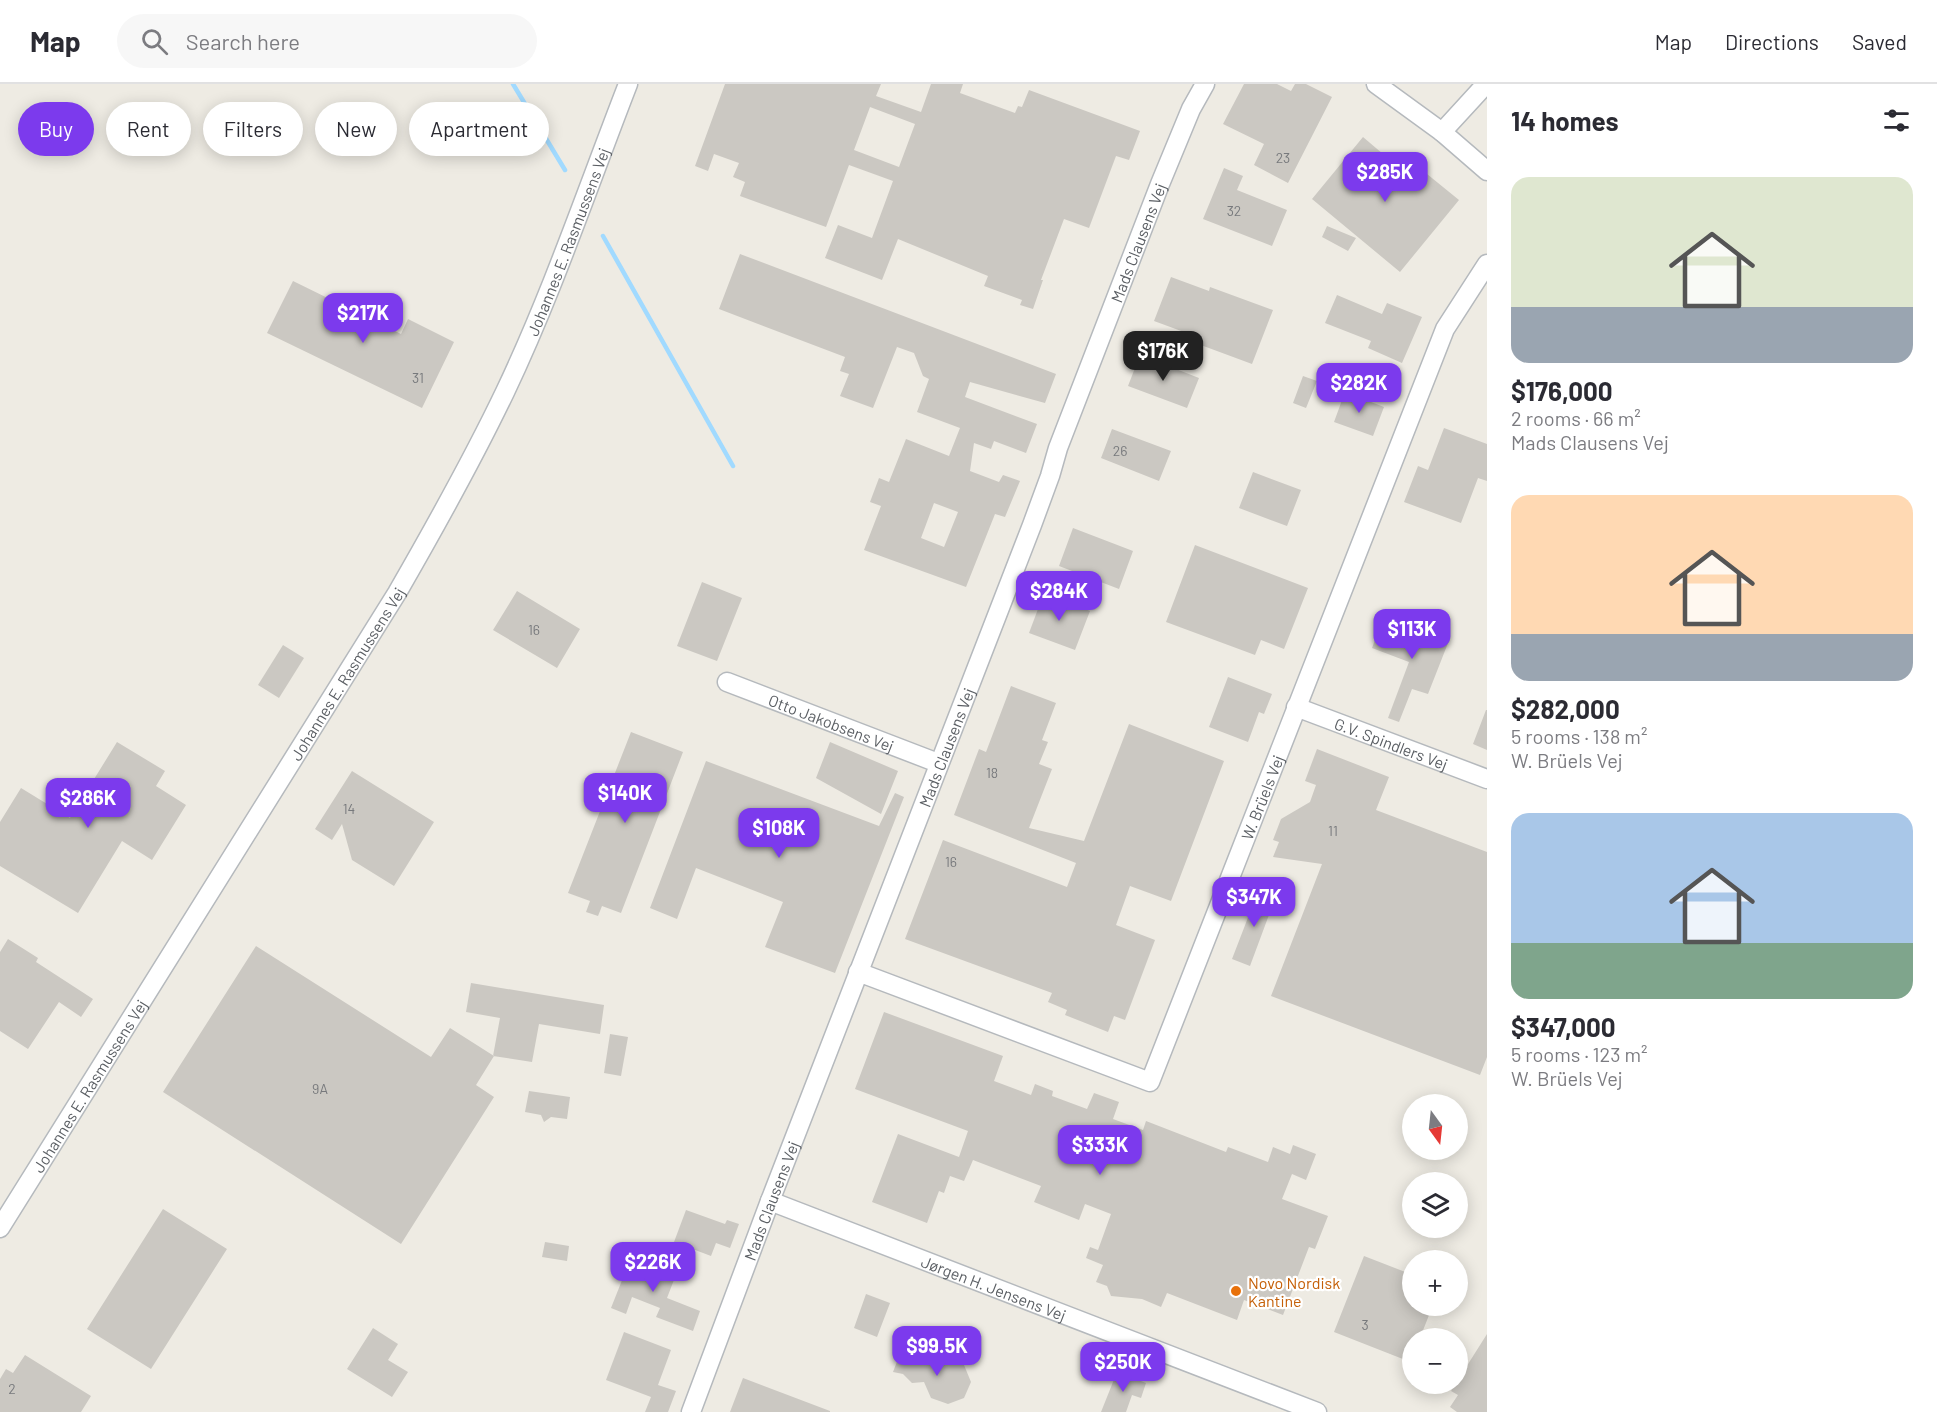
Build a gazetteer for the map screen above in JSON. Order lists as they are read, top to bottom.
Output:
{
  "streets": {
    "street": [
      "Johannes E. Rasmussens Vej",
      "Mads Clausens Vej",
      "Otto Jakobsens Vej",
      "G.V. Spindlers Vej",
      "W. Brüels Vej",
      "Jørgen H. Jensens Vej"
    ]
  },
  "crossings": [
    ["Mads Clausens Vej", "Otto Jakobsens Vej"],
    ["Mads Clausens Vej", "W. Brüels Vej"],
    ["Mads Clausens Vej", "Jørgen H. Jensens Vej"],
    ["G.V. Spindlers Vej", "W. Brüels Vej"]
  ],
  "places": ["Novo Nordisk Kantine"],
  "house_numbers": [
    "23",
    "32",
    "31",
    "26",
    "16",
    "18",
    "14",
    "11",
    "16",
    "9A",
    "3",
    "2"
  ],
  "north": "bottom",
  "page": {
    "header": "Map",
    "search": "Search here",
    "nav": ["Map", "Directions", "Saved"],
    "heading": "14 homes",
    "chip": [
      "Buy",
      "Rent",
      "Filters",
      "New",
      "Apartment"
    ],
    "price": [
      "$285K",
      "$217K",
      "$176K",
      "$282K",
      "$284K",
      "$113K",
      "$140K",
      "$286K",
      "$108K",
      "$347K",
      "$333K",
      "$226K",
      "$99.5K",
      "$250K"
    ],
    "list": [
      {
        "name": "$176,000",
        "note": "2 rooms · 66 m² · Mads Clausens Vej"
      },
      {
        "name": "$282,000",
        "note": "5 rooms · 138 m² · W. Brüels Vej"
      },
      {
        "name": "$347,000",
        "note": "5 rooms · 123 m² · W. Brüels Vej"
      }
    ],
    "map_buttons": ["+", "−"]
  }
}
